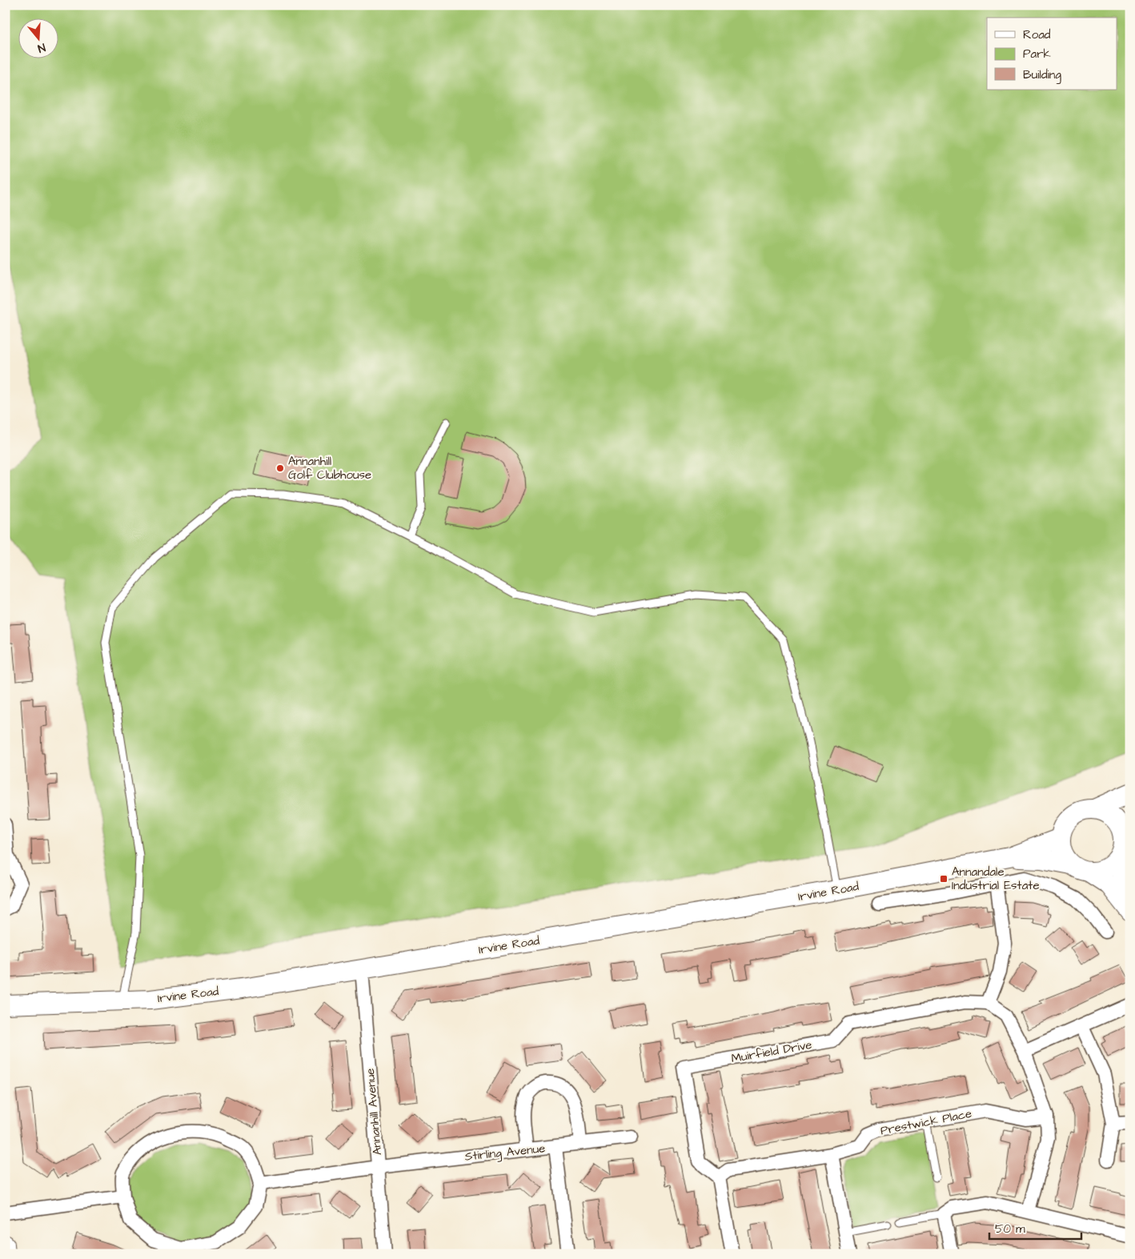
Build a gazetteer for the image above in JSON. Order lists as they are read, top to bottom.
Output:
{
  "streets": {
    "main road": ["Irvine Road"],
    "street": [
      "Muirfield Drive",
      "Annanhill Avenue",
      "Prestwick Place",
      "Stirling Avenue"
    ]
  },
  "crossings": [
    ["Irvine Road", "Annanhill Avenue"],
    ["Muirfield Drive", "Prestwick Place"],
    ["Annanhill Avenue", "Stirling Avenue"]
  ],
  "places": {
    "other": ["Annanhill Golf Clubhouse"],
    "transit": ["Annandale Industrial Estate"]
  },
  "legend": ["Road", "Park", "Building"],
  "scale_bar": "50 m",
  "north": "bottom"
}
